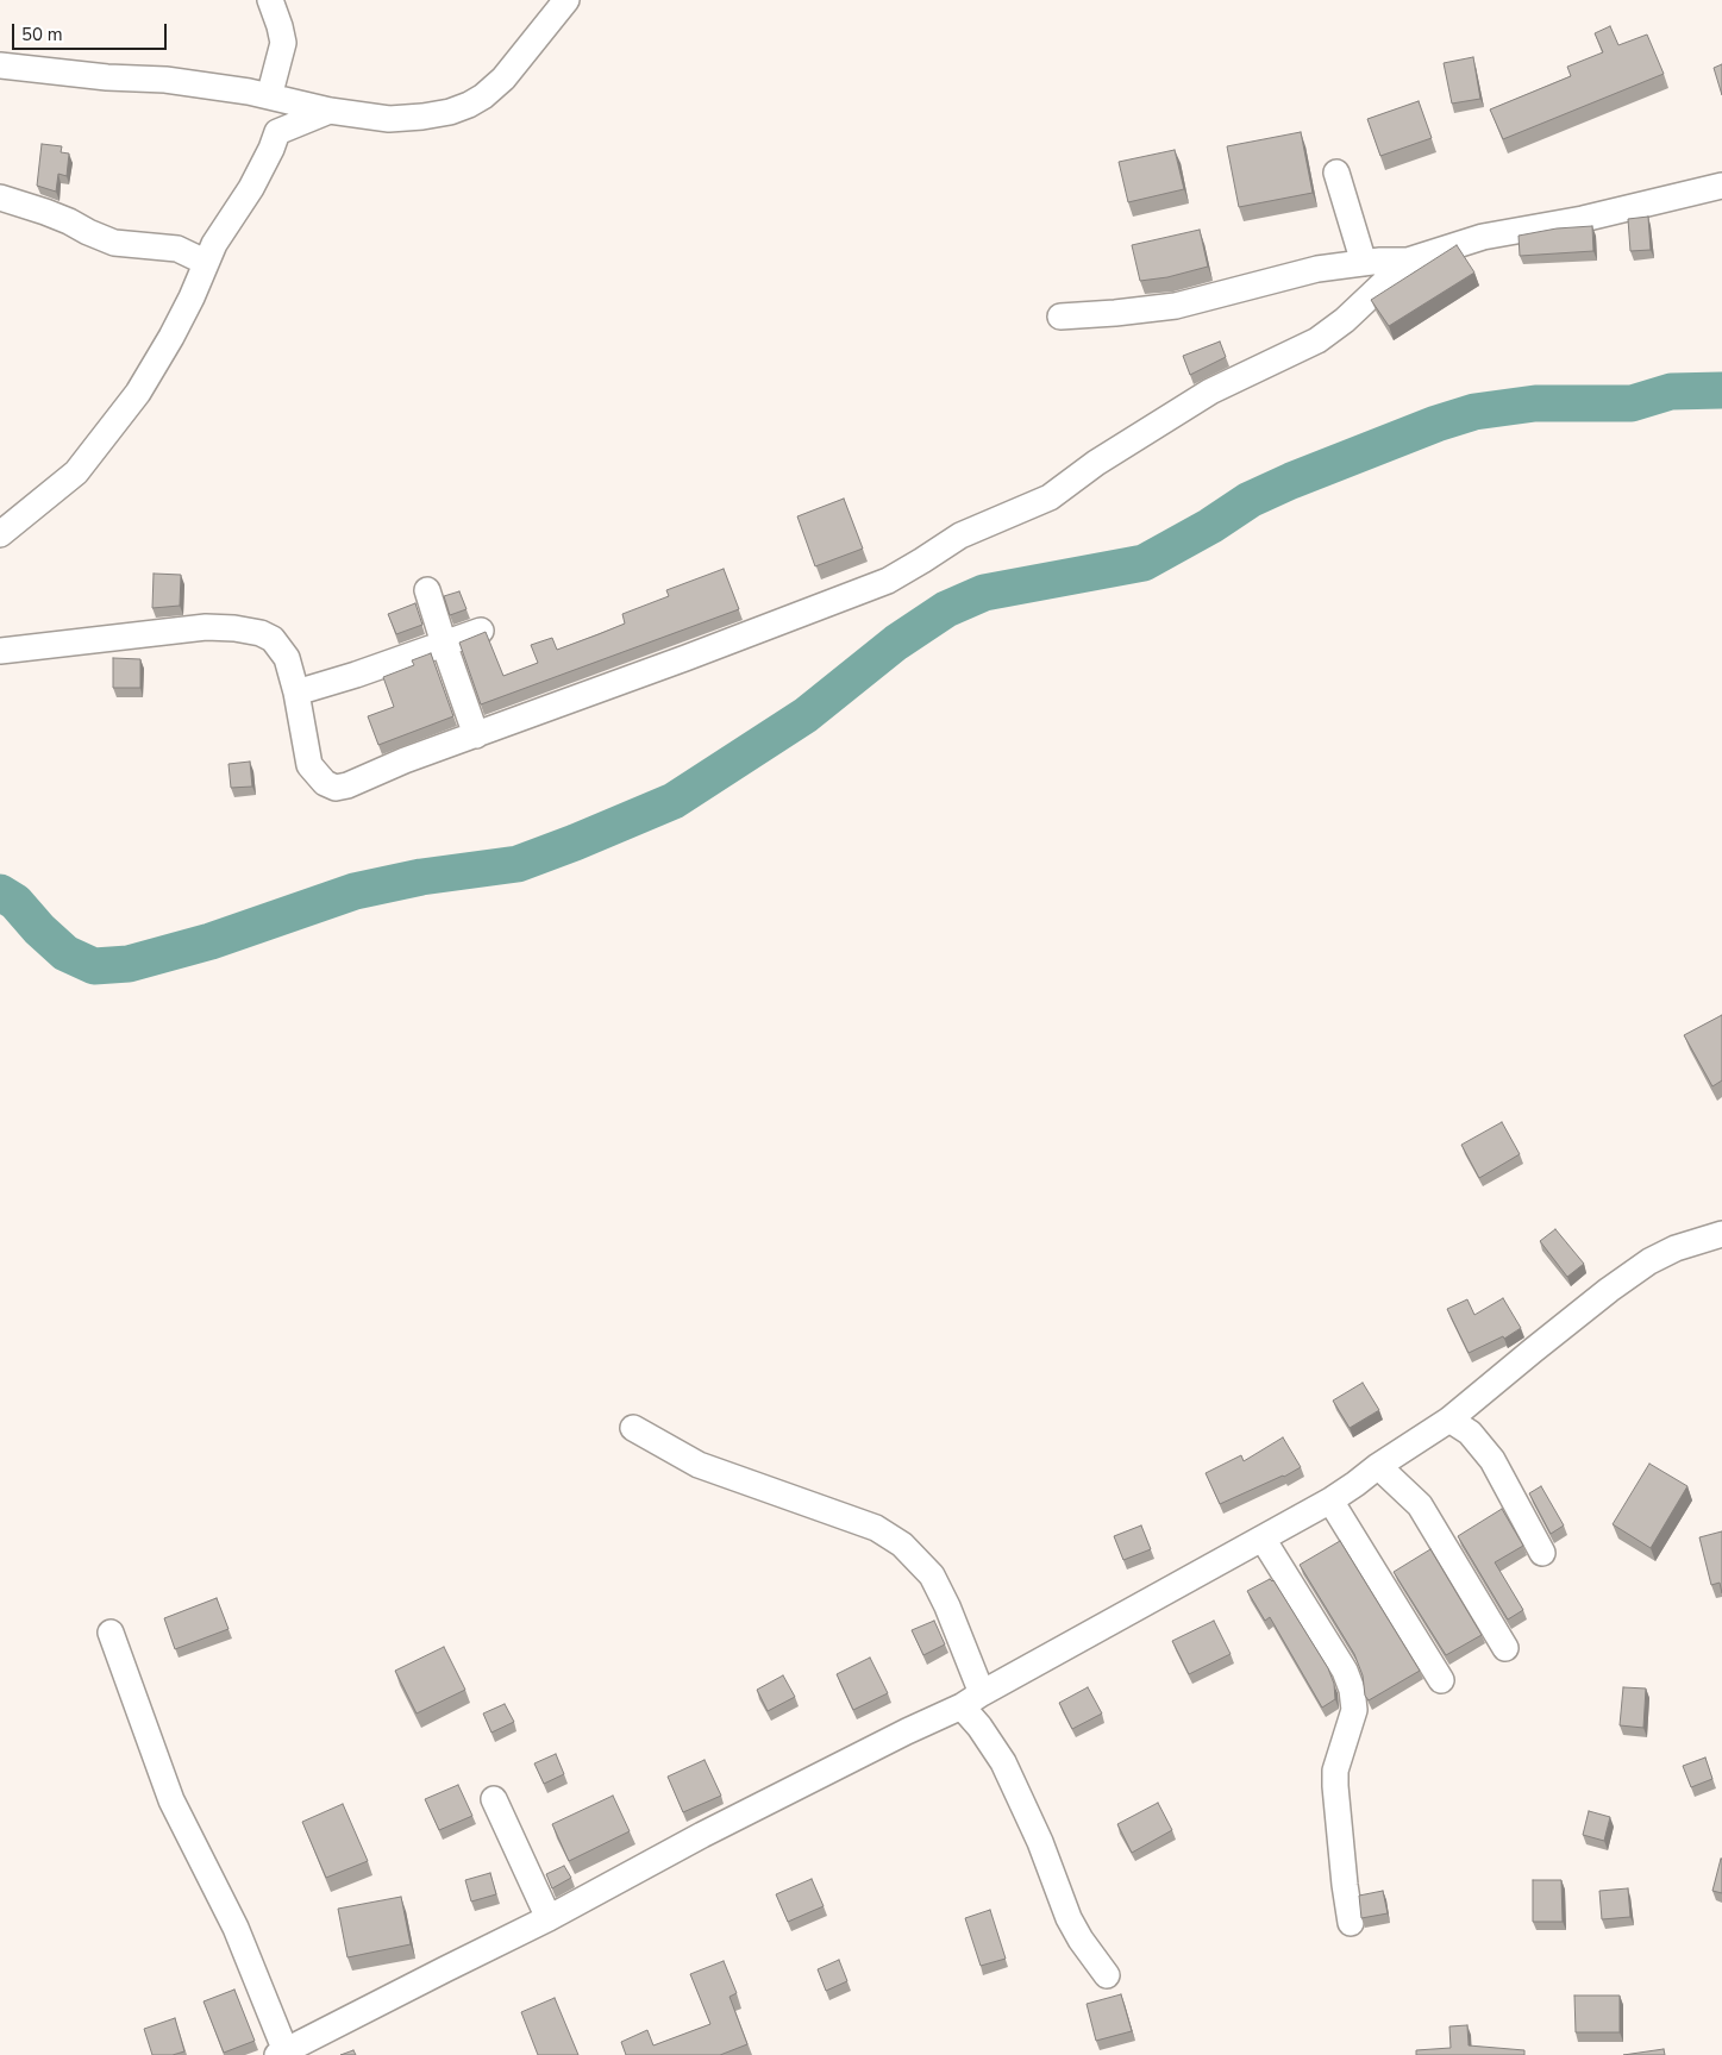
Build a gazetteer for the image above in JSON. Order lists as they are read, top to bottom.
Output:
{
  "scale_bar": "50 m"
}
